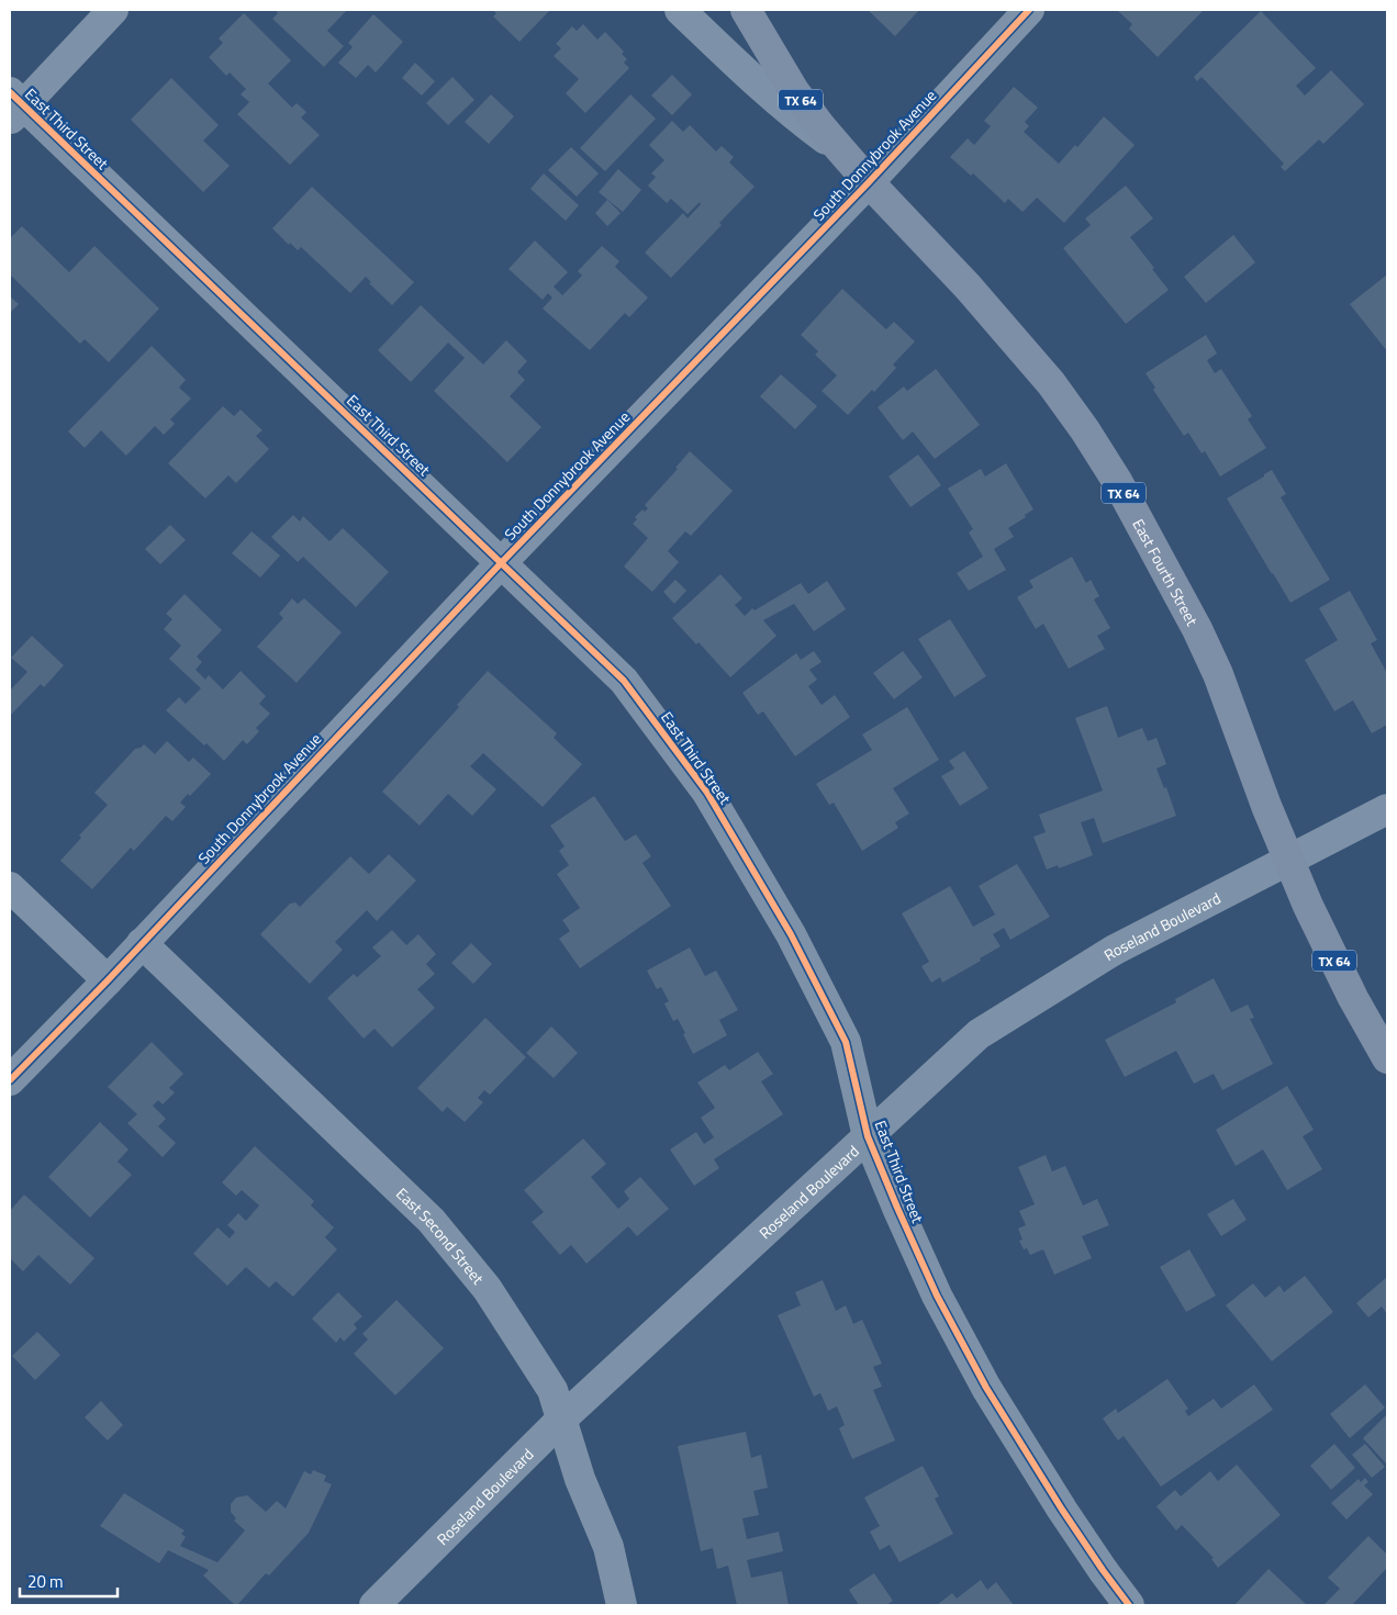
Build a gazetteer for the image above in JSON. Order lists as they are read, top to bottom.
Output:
{
  "streets": {
    "main road": ["TX 64", "East Fourth Street"],
    "street": [
      "East Third Street",
      "South Donnybrook Avenue",
      "Roseland Boulevard",
      "East Second Street"
    ]
  },
  "crossings": [
    ["East Third Street", "South Donnybrook Avenue"],
    ["East Third Street", "Roseland Boulevard"],
    ["South Donnybrook Avenue", "East Fourth Street"],
    ["South Donnybrook Avenue", "East Second Street"],
    ["East Fourth Street", "Roseland Boulevard"],
    ["Roseland Boulevard", "East Second Street"]
  ],
  "scale_bar": "20 m"
}
